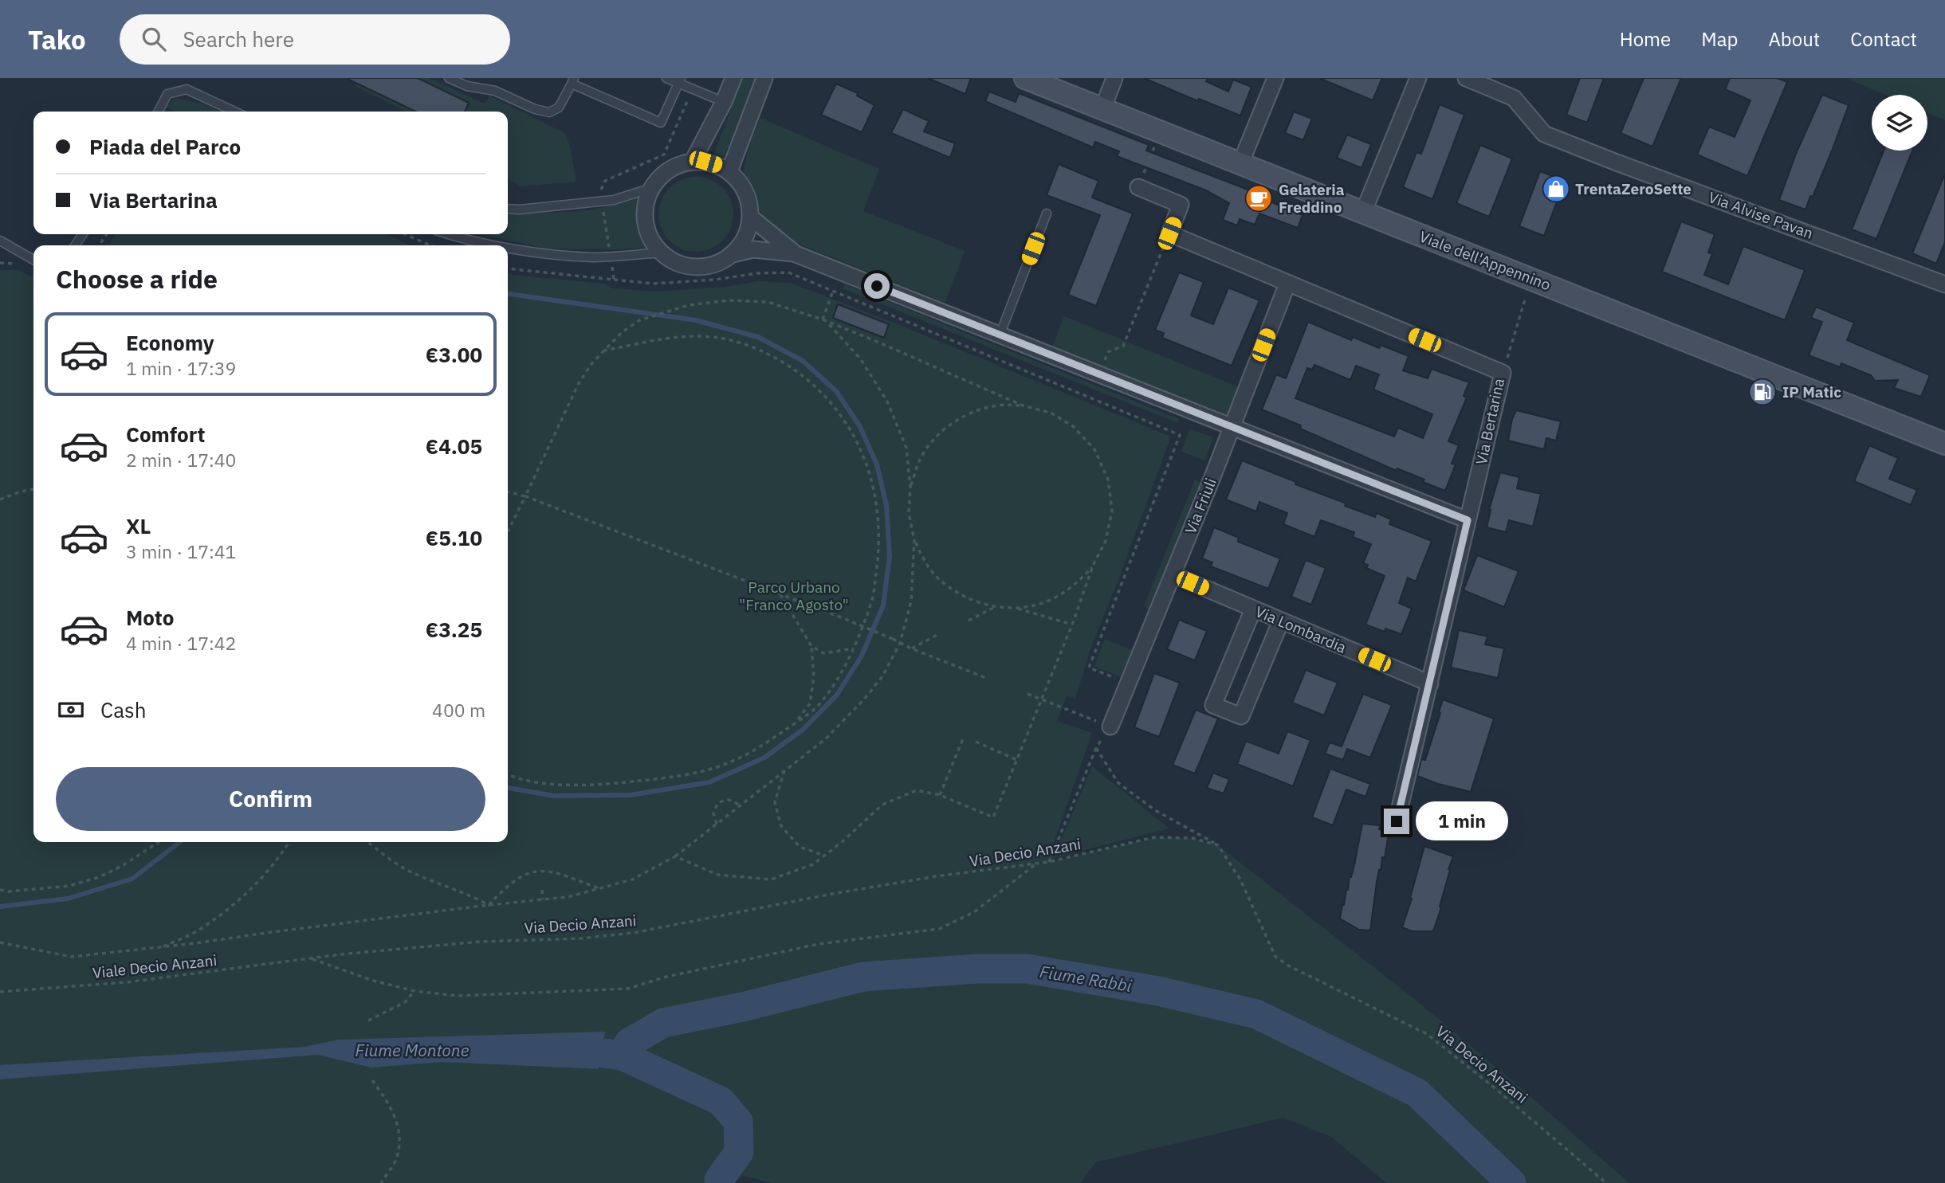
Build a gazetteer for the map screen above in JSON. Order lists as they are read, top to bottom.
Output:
{
  "streets": {
    "main road": ["Viale dell'Appennino"],
    "street": [
      "Via Alvise Pavan",
      "Via Bertarina",
      "Via Friuli",
      "Via Lombardia"
    ],
    "path": ["Via Decio Anzani", "Viale Decio Anzani"]
  },
  "crossings": [
    ["Via Bertarina", "Via Friuli"],
    ["Via Bertarina", "Via Lombardia"],
    ["Via Friuli", "Via Lombardia"],
    ["Via Decio Anzani", "Viale Decio Anzani"]
  ],
  "water": ["Fiume Rabbi", "Fiume Montone"],
  "parks": ["Parco Urbano \"Franco Agosto\""],
  "places": {
    "shop": ["TrentaZeroSette"],
    "cafe": ["Gelateria Freddino"],
    "fuel station": ["IP Matic"]
  },
  "page": {
    "header": "Tako",
    "search": "Search here",
    "nav": [
      "Home",
      "Map",
      "About",
      "Contact"
    ],
    "banner": ["Piada del Parco", "Via Bertarina"],
    "heading": "Choose a ride",
    "list": [
      {
        "name": "Economy",
        "note": "1 min · 17:39",
        "value": "€3.00"
      },
      {
        "name": "Comfort",
        "note": "2 min · 17:40",
        "value": "€4.05"
      },
      {
        "name": "XL",
        "note": "3 min · 17:41",
        "value": "€5.10"
      },
      {
        "name": "Moto",
        "note": "4 min · 17:42",
        "value": "€3.25"
      }
    ],
    "pay": ["Cash", "400 m"],
    "buttons": "Confirm",
    "bubble": "1 min"
  }
}
